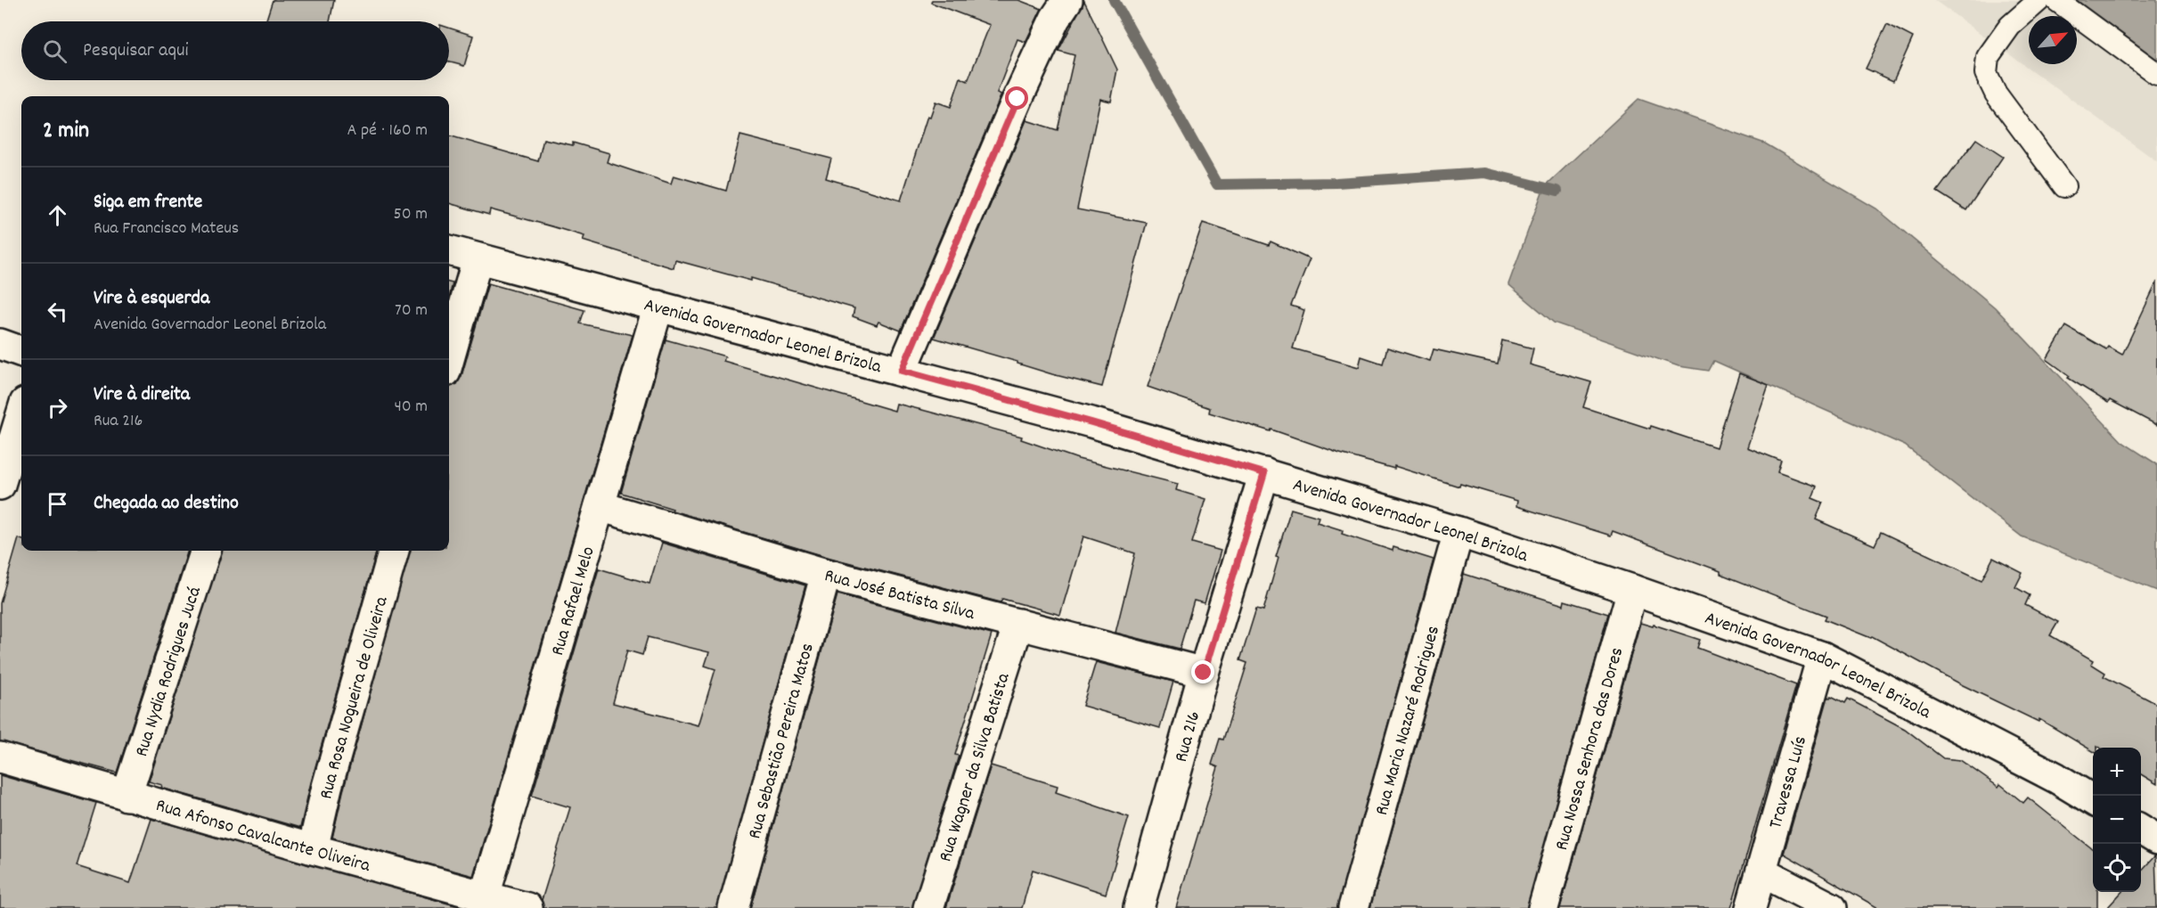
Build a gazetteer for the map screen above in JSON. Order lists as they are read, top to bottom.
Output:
{
  "streets": {
    "street": [
      "Avenida Governador Leonel Brizola",
      "Rua José Batista Silva",
      "Rua Rafael Melo",
      "Rua Nydia Rodrigues Jucá",
      "Rua Rosa Nogueira de Oliveira",
      "Rua Maria Nazaré Rodrigues",
      "Rua 216",
      "Rua Sebastião Pereira Matos",
      "Rua Nossa Senhora das Dores",
      "Rua Wagner da Silva Batista",
      "Travessa Luís",
      "Rua Afonso Cavalcante Oliveira"
    ]
  },
  "crossings": [
    ["Avenida Governador Leonel Brizola", "Rua Rafael Melo"],
    ["Avenida Governador Leonel Brizola", "Rua Maria Nazaré Rodrigues"],
    ["Avenida Governador Leonel Brizola", "Rua 216"],
    ["Avenida Governador Leonel Brizola", "Rua Nossa Senhora das Dores"],
    ["Avenida Governador Leonel Brizola", "Travessa Luís"],
    ["Rua José Batista Silva", "Rua Rafael Melo"],
    ["Rua José Batista Silva", "Rua 216"],
    ["Rua José Batista Silva", "Rua Sebastião Pereira Matos"],
    ["Rua José Batista Silva", "Rua Wagner da Silva Batista"],
    ["Rua Rafael Melo", "Rua Afonso Cavalcante Oliveira"],
    ["Rua Nydia Rodrigues Jucá", "Rua Afonso Cavalcante Oliveira"],
    ["Rua Rosa Nogueira de Oliveira", "Rua Afonso Cavalcante Oliveira"]
  ],
  "north": "top right",
  "page": {
    "search": "Pesquisar aqui",
    "heading": ["2 min", "A pé · 160 m"],
    "list": [
      ["Siga em frente", "Rua Francisco Mateus", "50 m"],
      ["Vire à esquerda", "Avenida Governador Leonel Brizola", "70 m"],
      ["Vire à direita", "Rua 216", "40 m"],
      "Chegada ao destino"
    ],
    "map_buttons": ["+", "−"]
  }
}
